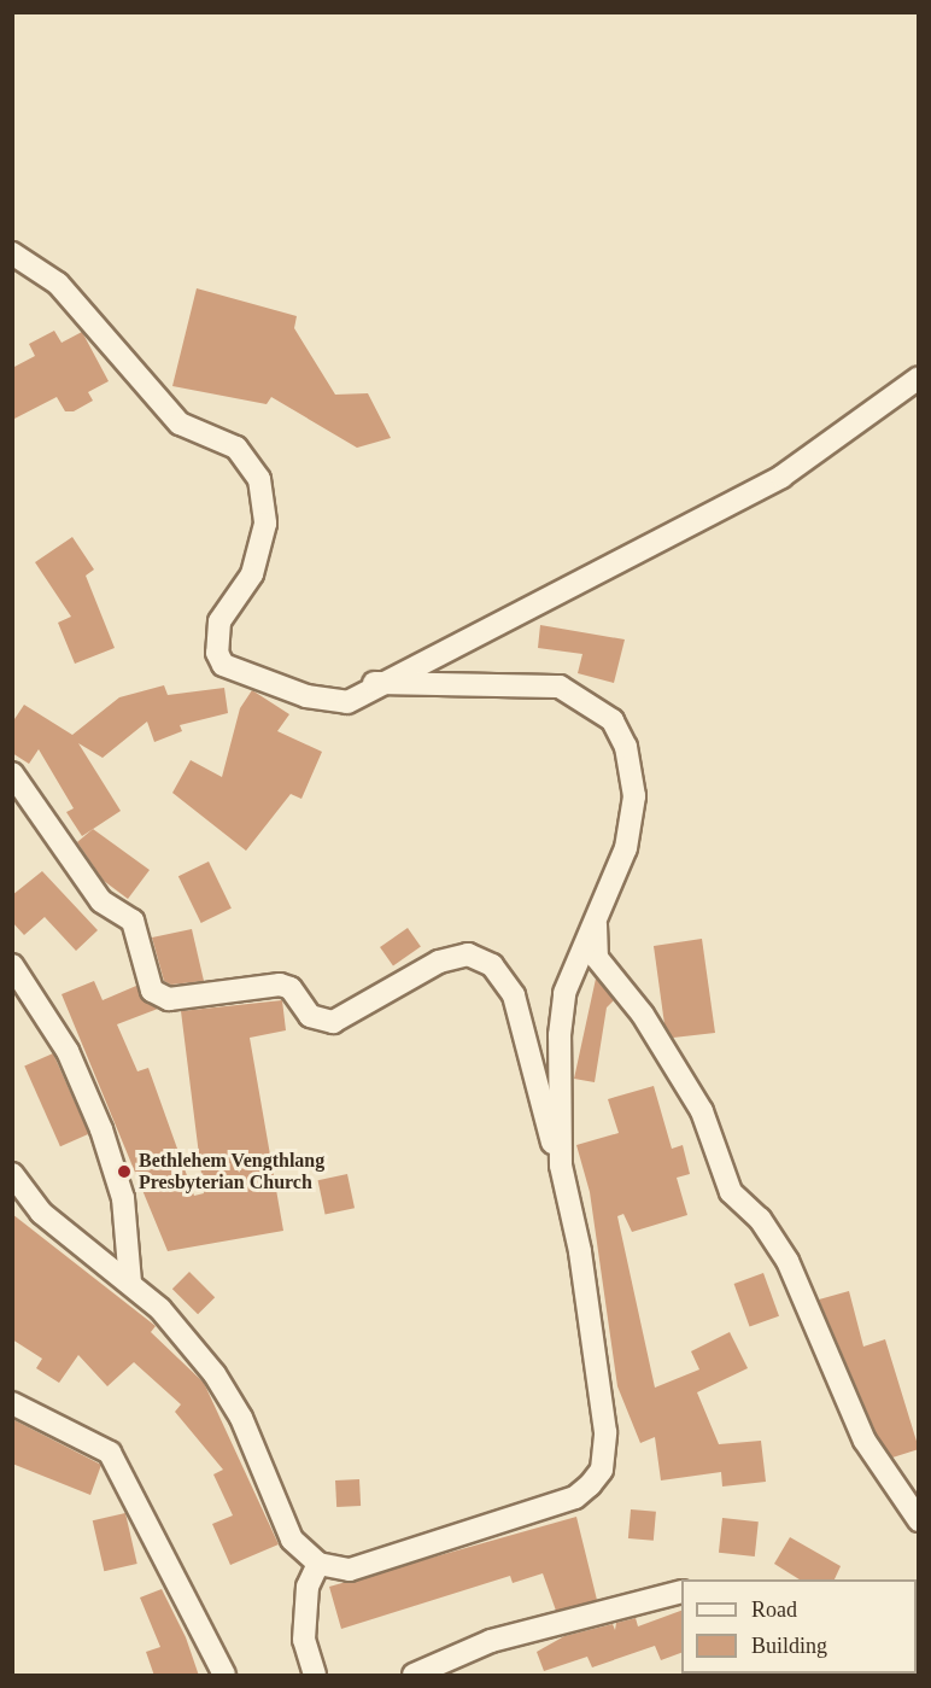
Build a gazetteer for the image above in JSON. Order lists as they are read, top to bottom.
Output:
{
  "places": ["Bethlehem Vengthlang Presbyterian Church"],
  "legend": ["Road", "Building"]
}
